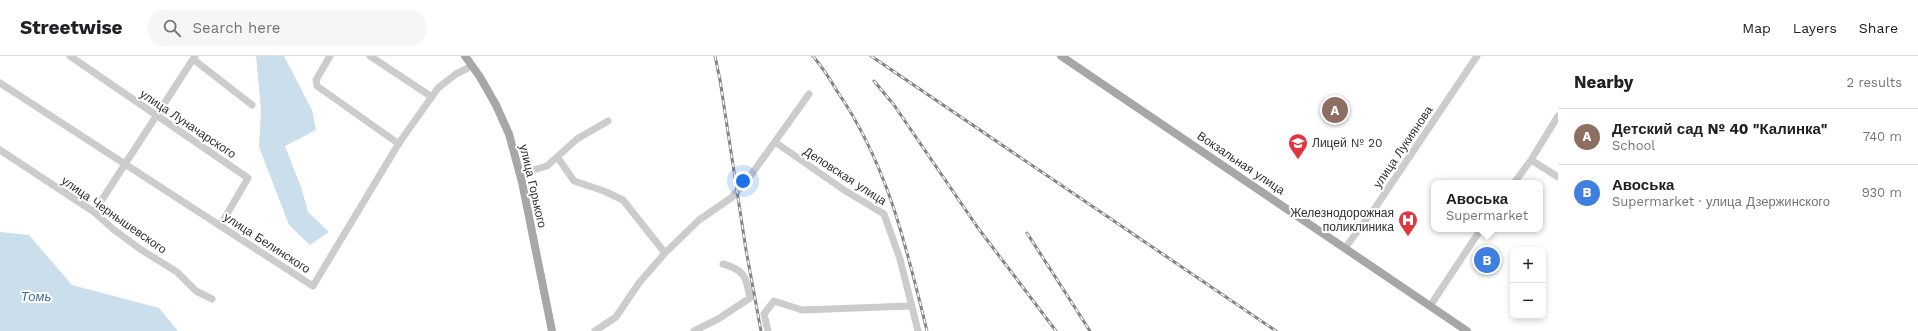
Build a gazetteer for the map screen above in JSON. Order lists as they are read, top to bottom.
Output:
{
  "streets": {
    "main road": ["Вокзальная улица", "улица Горького"],
    "street": [
      "улица Луначарского",
      "улица Лукиянова",
      "Деповская улица",
      "улица Чернышевского",
      "улица Белинского"
    ]
  },
  "crossings": [
    ["улица Луначарского", "улица Белинского"],
    ["улица Лукиянова", "Вокзальная улица"],
    ["улица Горького", "улица Белинского"]
  ],
  "water": ["Томь"],
  "places": {
    "school or university": ["Лицей № 20"],
    "hospital": ["Железнодорожная поликлиника"]
  },
  "page": {
    "header": "Streetwise",
    "search": "Search here",
    "nav": ["Map", "Layers", "Share"],
    "heading": ["Nearby", "2 results"],
    "pins": ["A", "B"],
    "list": [
      {
        "mark": "A",
        "name": "Детский сад № 40 \"Калинка\"",
        "note": "School",
        "value": "740 m"
      },
      {
        "mark": "B",
        "name": "Авоська",
        "note": "Supermarket · улица Дзержинского",
        "value": "930 m"
      }
    ],
    "popup": ["Авоська", "Supermarket"],
    "map_buttons": ["+", "−"]
  }
}
